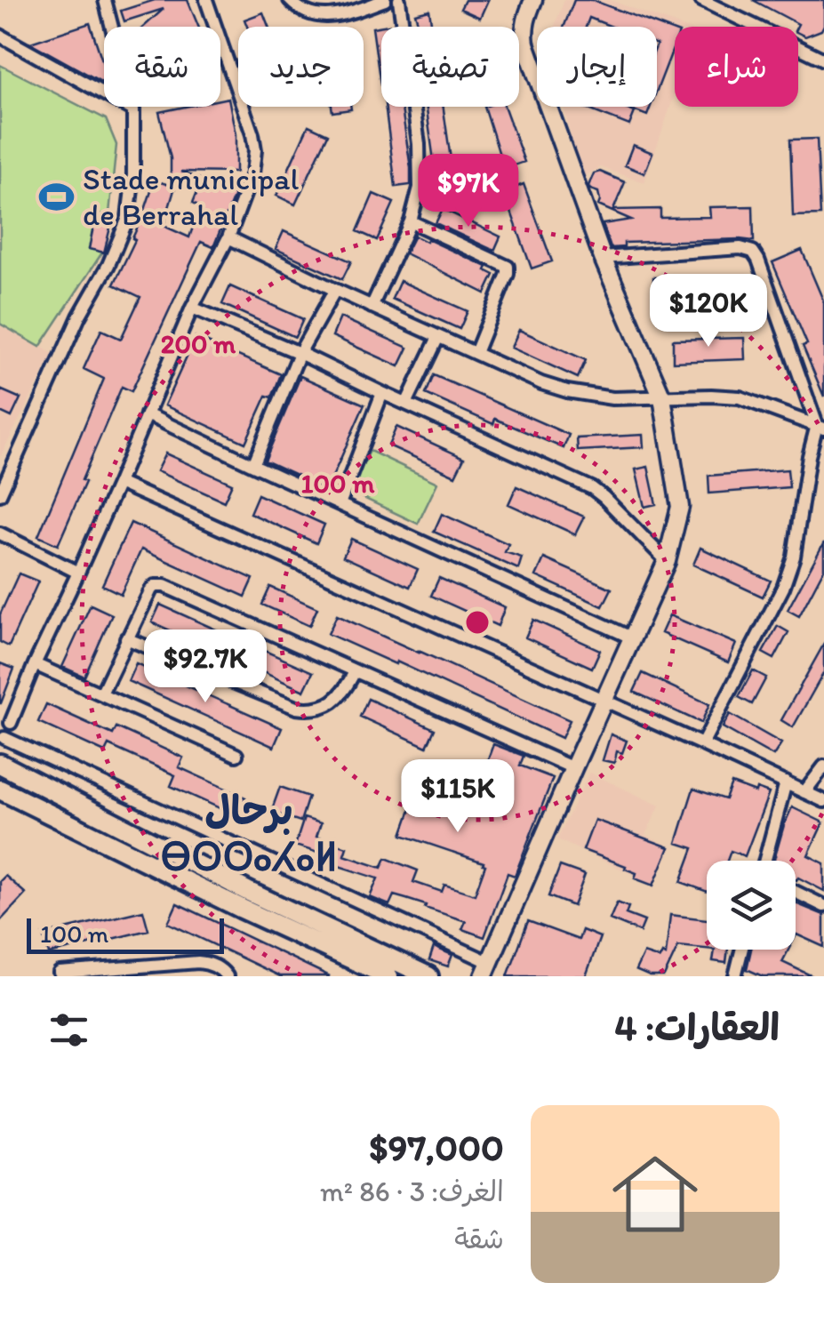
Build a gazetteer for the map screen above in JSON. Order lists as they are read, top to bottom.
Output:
{
  "districts": ["برحال ⴱⵔⵔⴰⵃⴰⵍ"],
  "places": {
    "sports": ["Stade municipal de Berrahal"]
  },
  "scale_bar": "100 m",
  "page": {
    "chip": [
      "شراء",
      "إيجار",
      "تصفية",
      "جديد",
      "شقة"
    ],
    "price": [
      "$97K",
      "$120K",
      "$92.7K",
      "$115K"
    ],
    "scale": "100 m",
    "heading": "العقارات: 4",
    "list": [
      {
        "name": "$97,000",
        "note": "الغرف: 3 · 86 m² · شقة"
      }
    ]
  },
  "rings": ["200 m", "100 m"]
}
